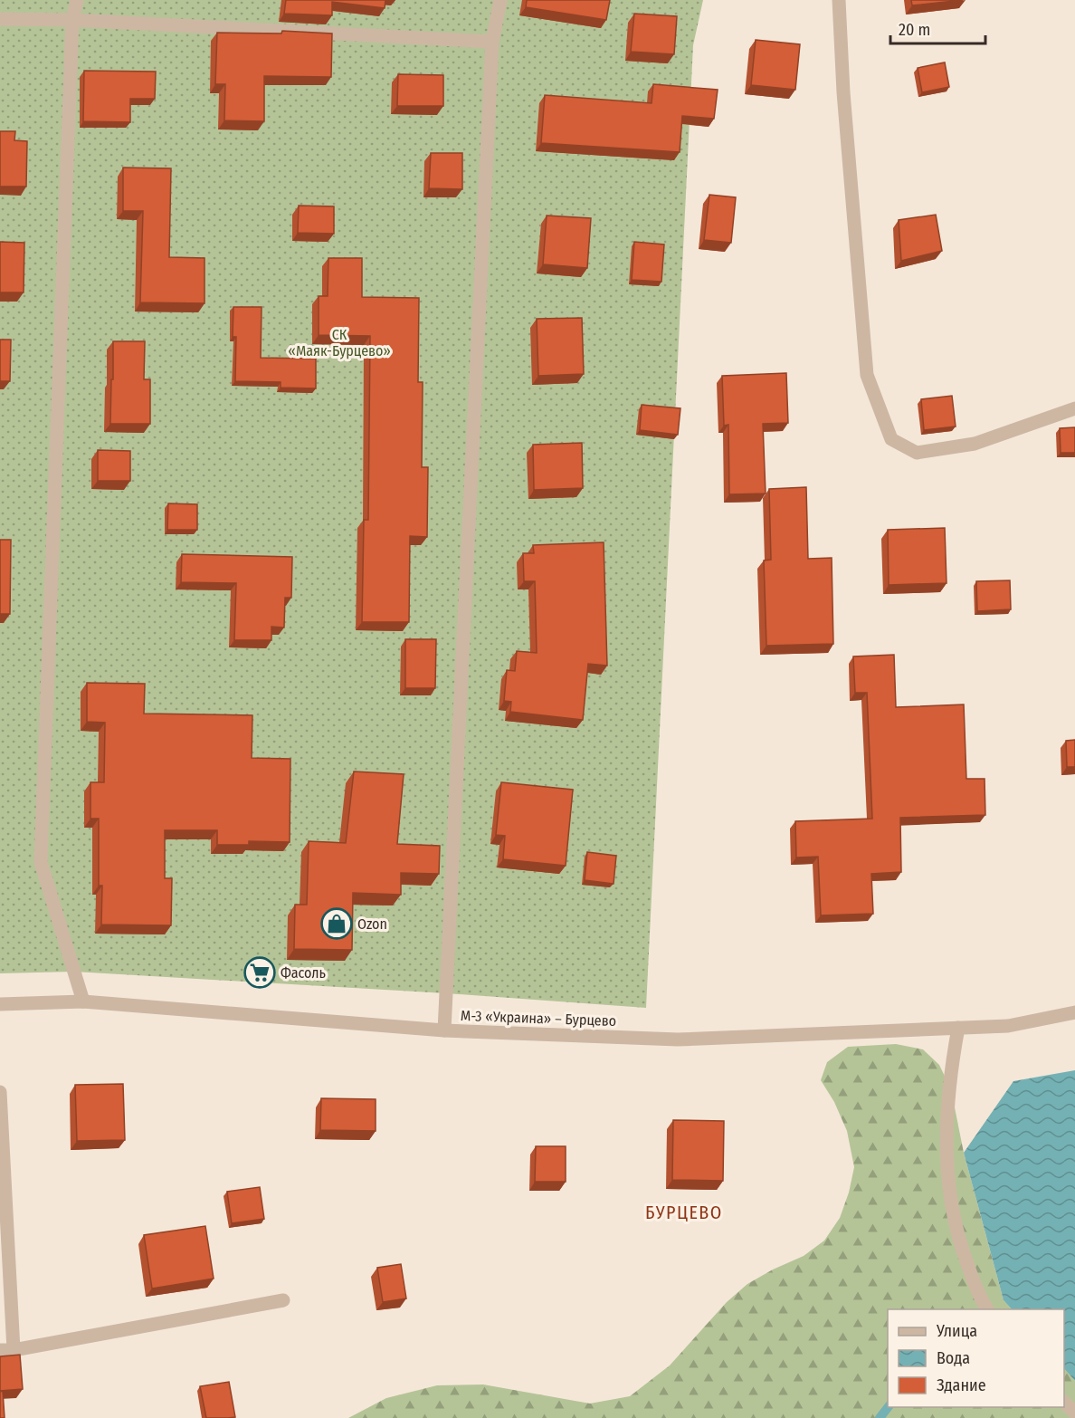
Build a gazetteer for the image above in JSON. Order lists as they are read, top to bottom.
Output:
{
  "streets": {
    "street": ["М-3 «Украина» – Бурцево"]
  },
  "districts": ["БУРЦЕВО"],
  "parks": ["СК «Маяк-Бурцево»"],
  "places": {
    "shop": ["Ozon"],
    "supermarket": ["Фасоль"]
  },
  "legend": ["Улица", "Вода", "Здание"],
  "scale_bar": "20 m"
}
